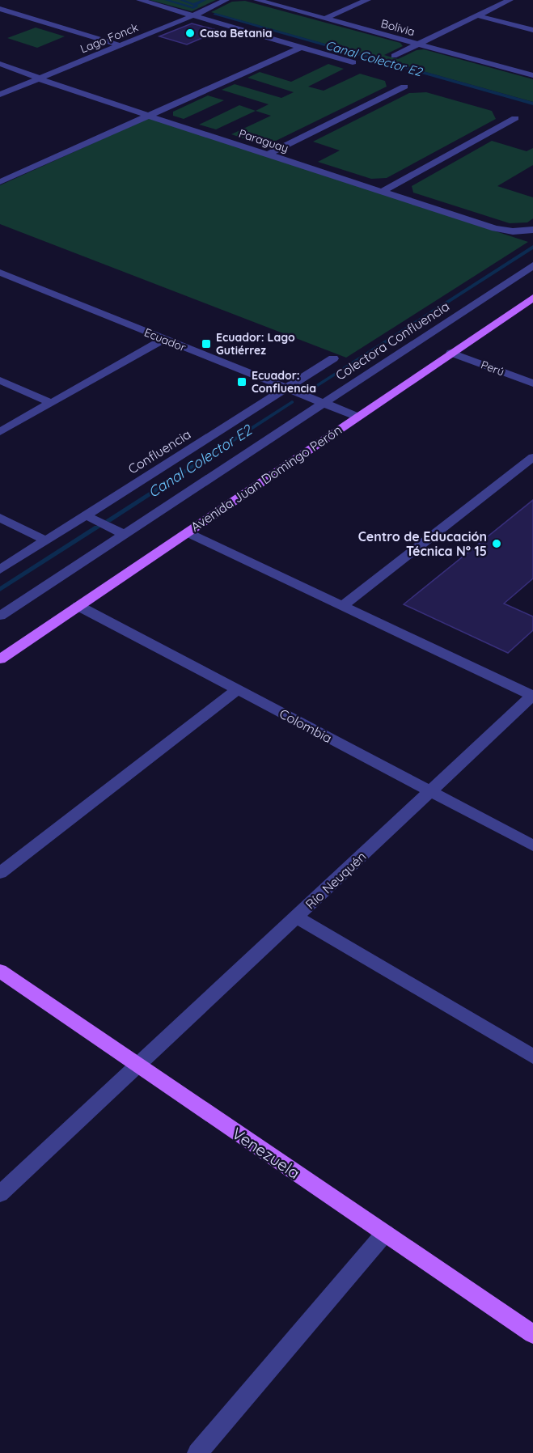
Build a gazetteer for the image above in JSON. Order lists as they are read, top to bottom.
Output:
{
  "streets": {
    "main road": ["Avenida Juan Domingo Perón", "Venezuela"],
    "street": [
      "Bolivia",
      "Lago Fonck",
      "Paraguay",
      "Ecuador",
      "Colectora Confluencia",
      "Perú",
      "Confluencia",
      "Colombia",
      "Río Neuquén"
    ]
  },
  "crossings": [
    ["Lago Fonck", "Paraguay"],
    ["Ecuador", "Colectora Confluencia"],
    ["Ecuador", "Confluencia"],
    ["Ecuador", "Avenida Juan Domingo Perón"],
    ["Perú", "Avenida Juan Domingo Perón"],
    ["Avenida Juan Domingo Perón", "Colombia"],
    ["Colombia", "Río Neuquén"],
    ["Río Neuquén", "Venezuela"]
  ],
  "water": ["Canal Colector E2"],
  "places": {
    "other": ["Casa Betania", "Centro de Educación Técnica N° 15"],
    "transit": ["Ecuador: Lago Gutiérrez", "Ecuador: Confluencia"]
  }
}
